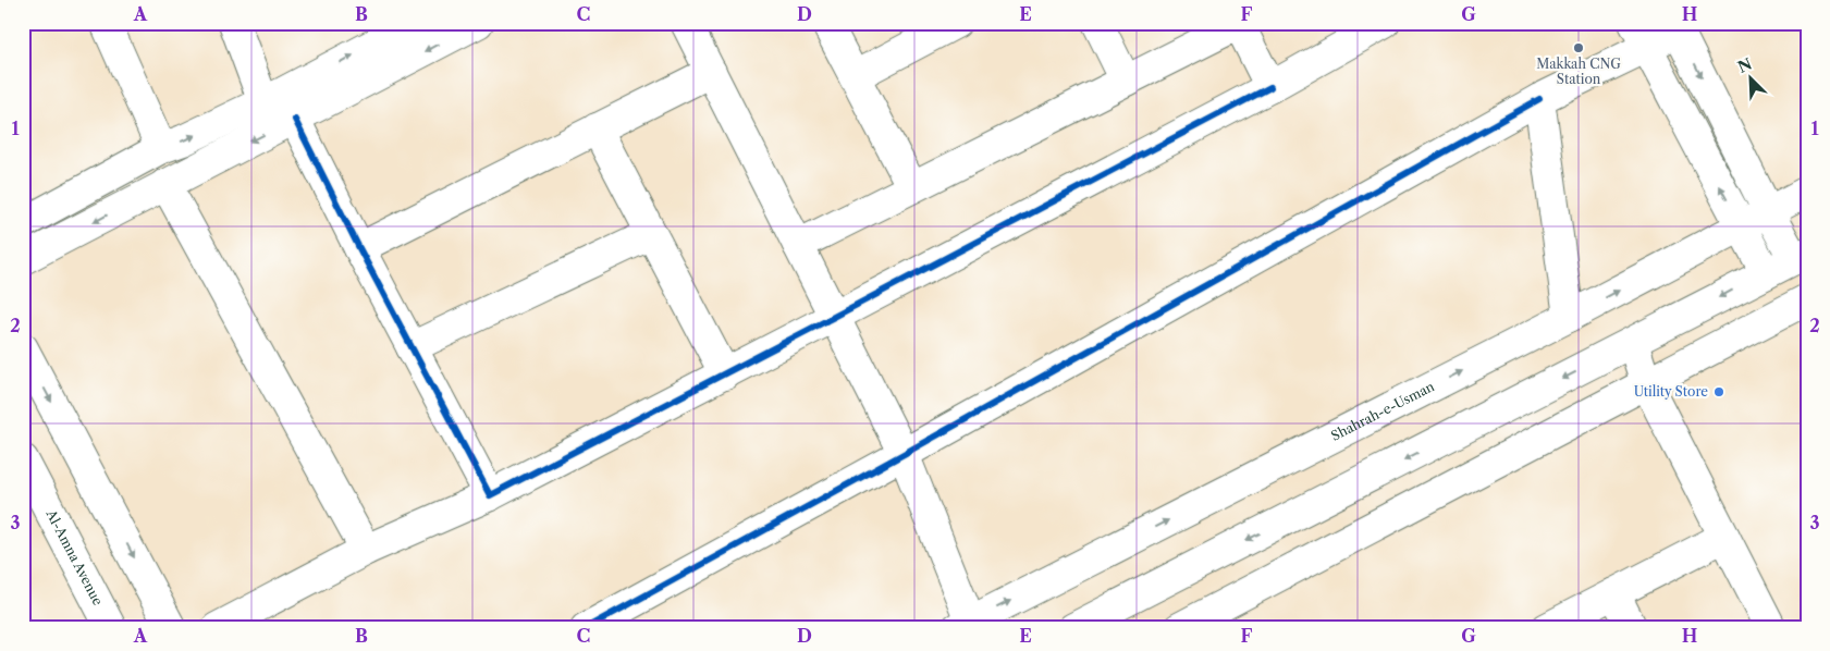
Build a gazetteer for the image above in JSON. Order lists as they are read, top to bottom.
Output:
{
  "streets": {
    "street": ["Shahrah-e-Usman", "Al-Amna Avenue"]
  },
  "places": ["Makkah CNG Station", "Utility Store"],
  "north": "top left",
  "grid": {
    "columns": [
      "A",
      "B",
      "C",
      "D",
      "E",
      "F",
      "G",
      "H"
    ],
    "rows": ["1", "2", "3"]
  }
}
